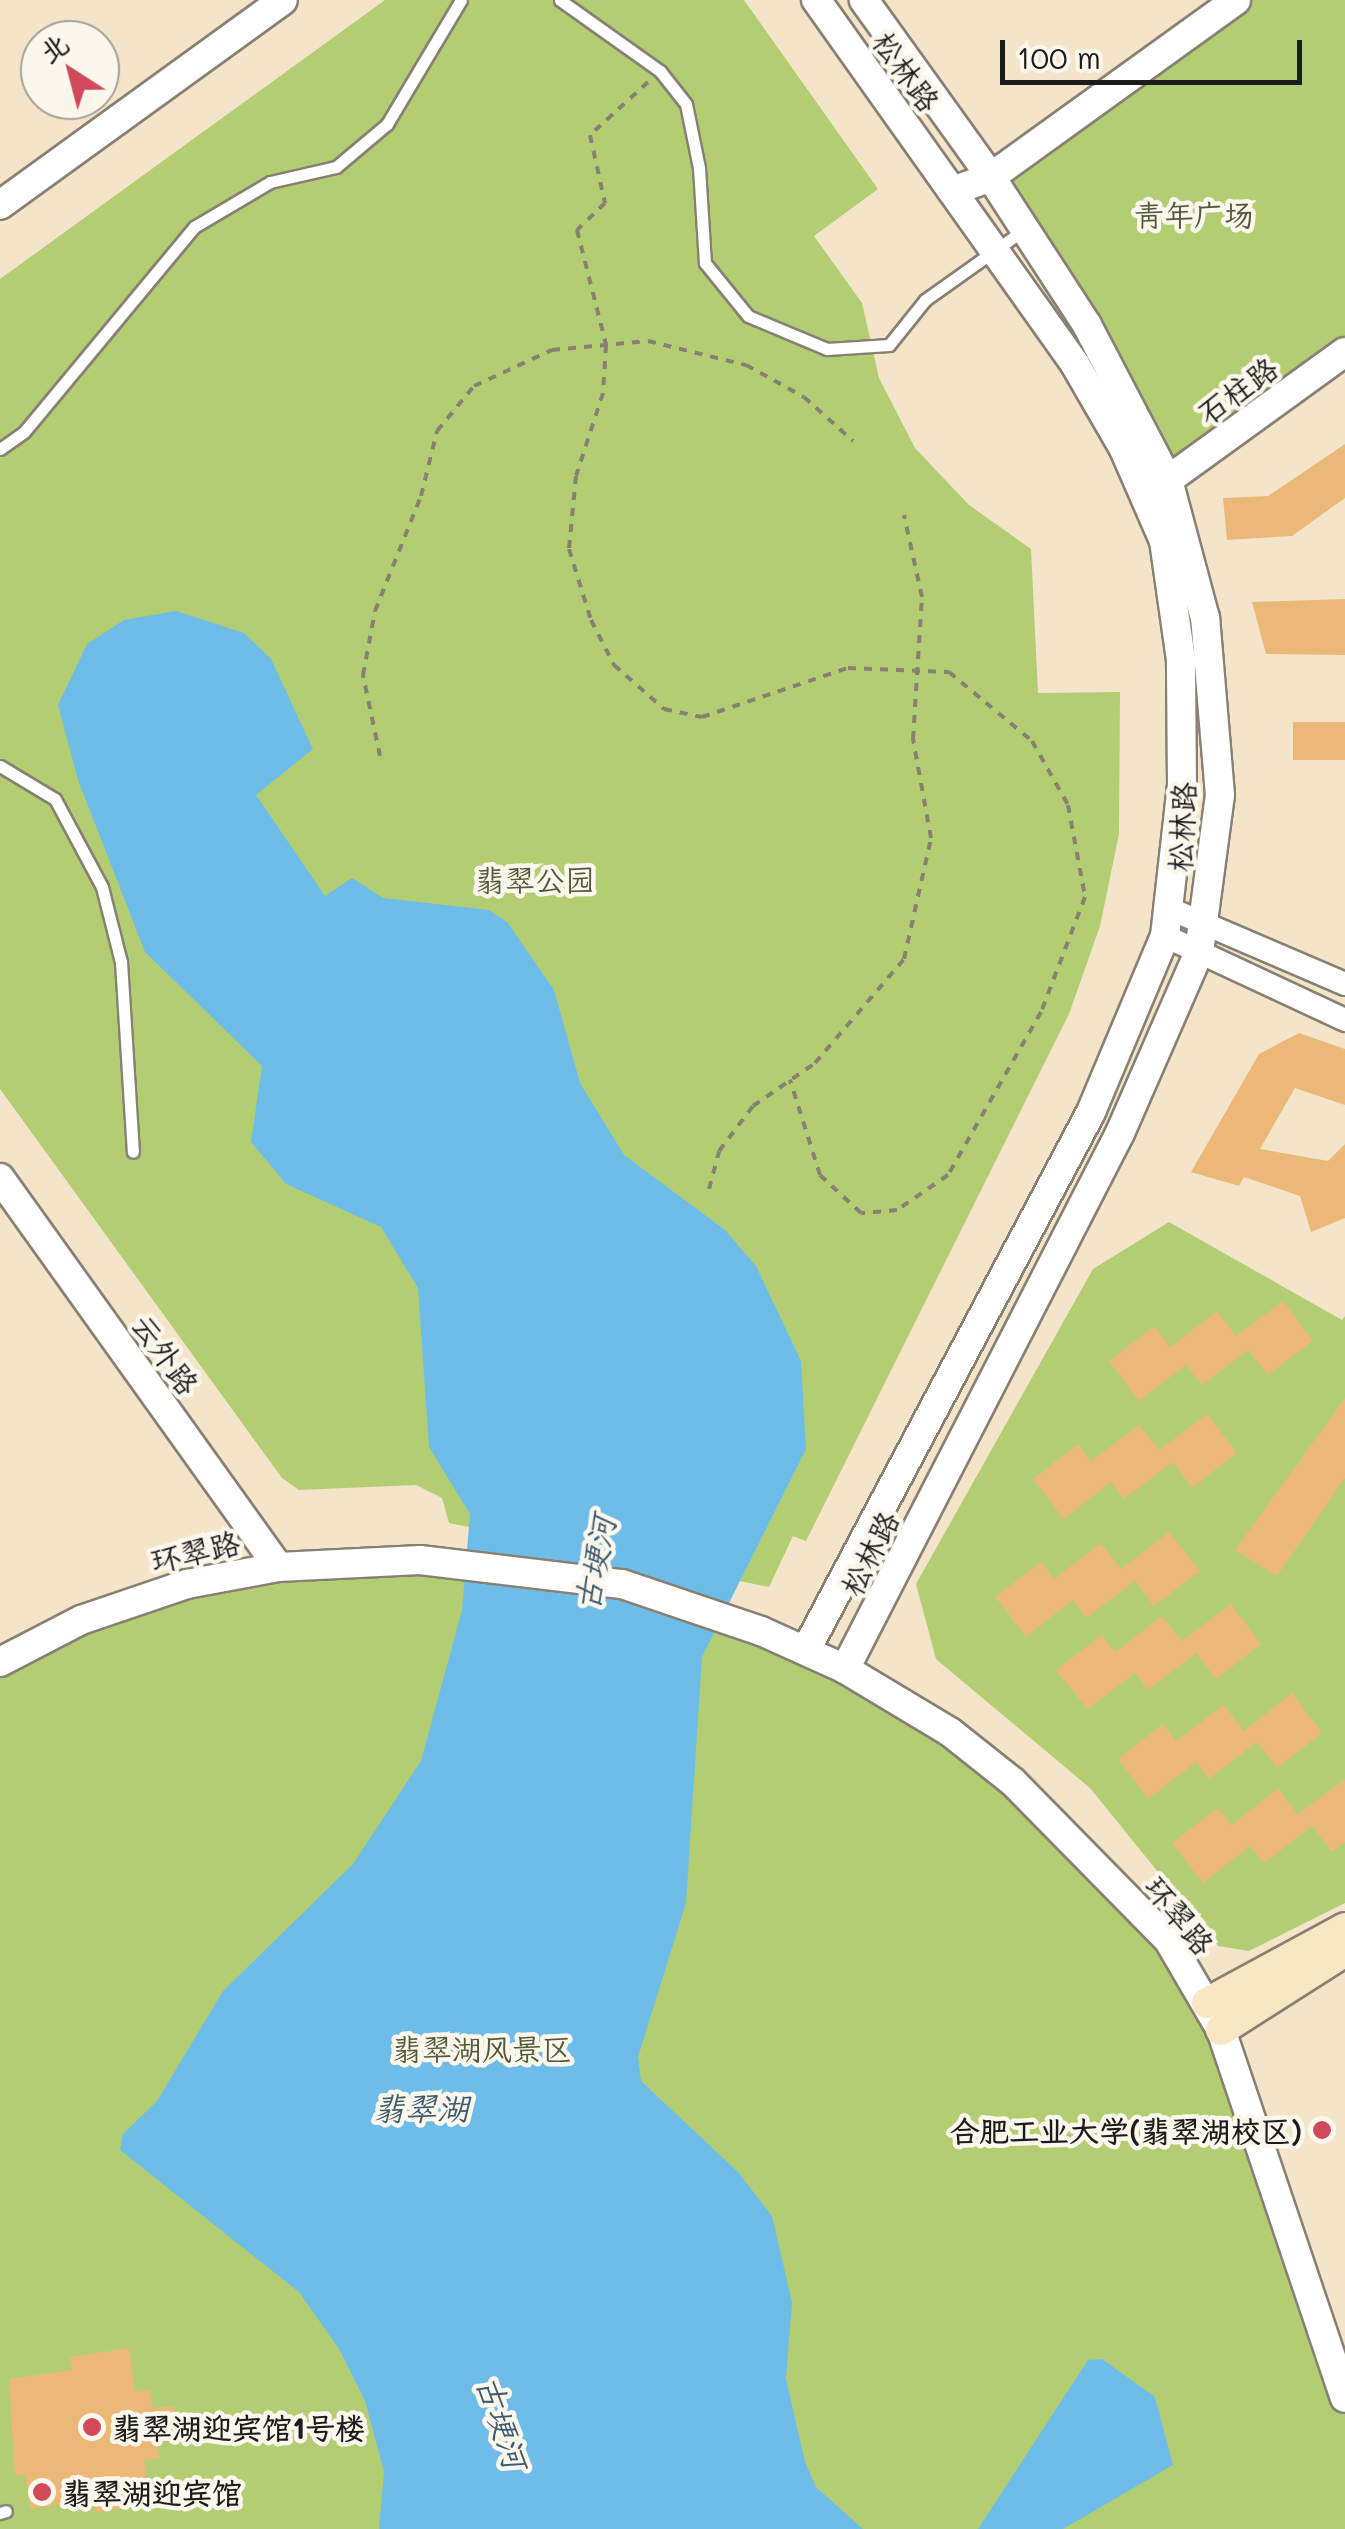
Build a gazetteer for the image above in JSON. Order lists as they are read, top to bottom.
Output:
{
  "streets": {
    "street": [
      "松林路",
      "石柱路",
      "云外路",
      "环翠路"
    ]
  },
  "crossings": [
    ["松林路", "石柱路"],
    ["松林路", "环翠路"],
    ["云外路", "环翠路"]
  ],
  "water": ["古埂河", "翡翠湖"],
  "parks": ["青年广场", "翡翠公园", "翡翠湖风景区"],
  "places": ["合肥工业大学(翡翠湖校区)", "翡翠湖迎宾馆1号楼", "翡翠湖迎宾馆"],
  "scale_bar": "100 m",
  "north": "top left"
}
